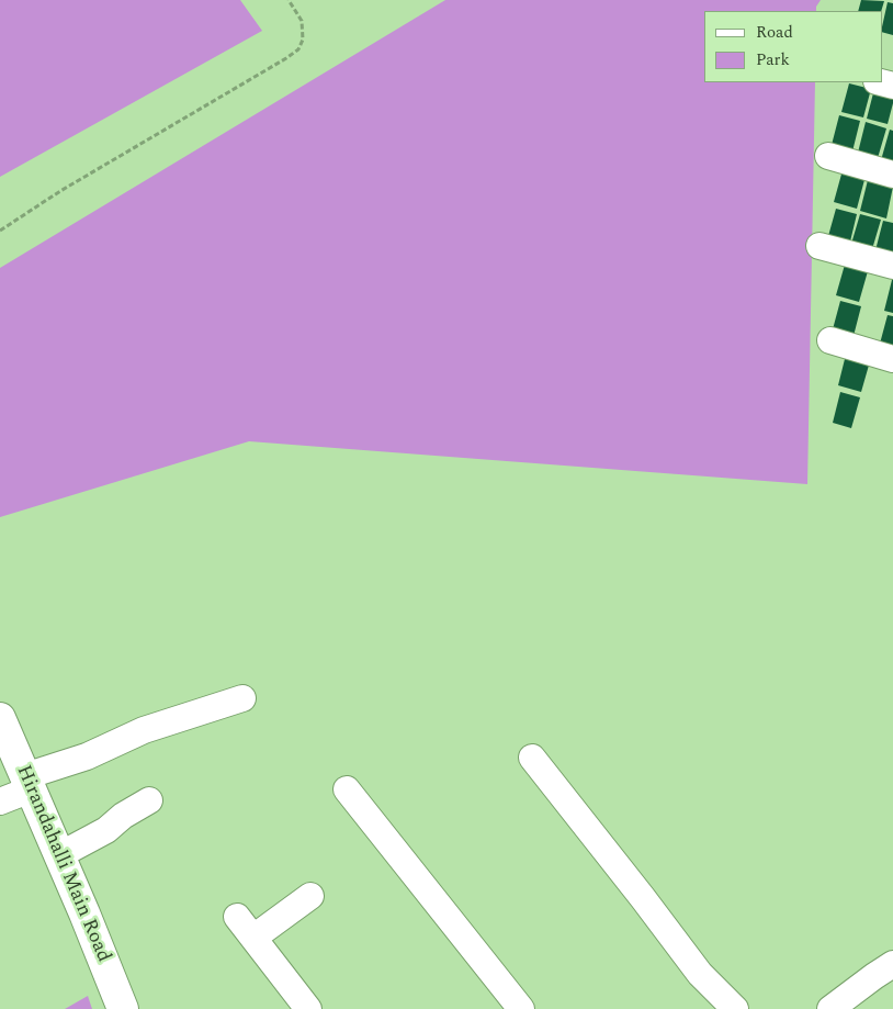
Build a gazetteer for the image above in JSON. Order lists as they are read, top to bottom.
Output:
{
  "streets": {
    "main road": ["Hirandahalli Main Road"]
  },
  "legend": ["Road", "Park"]
}
